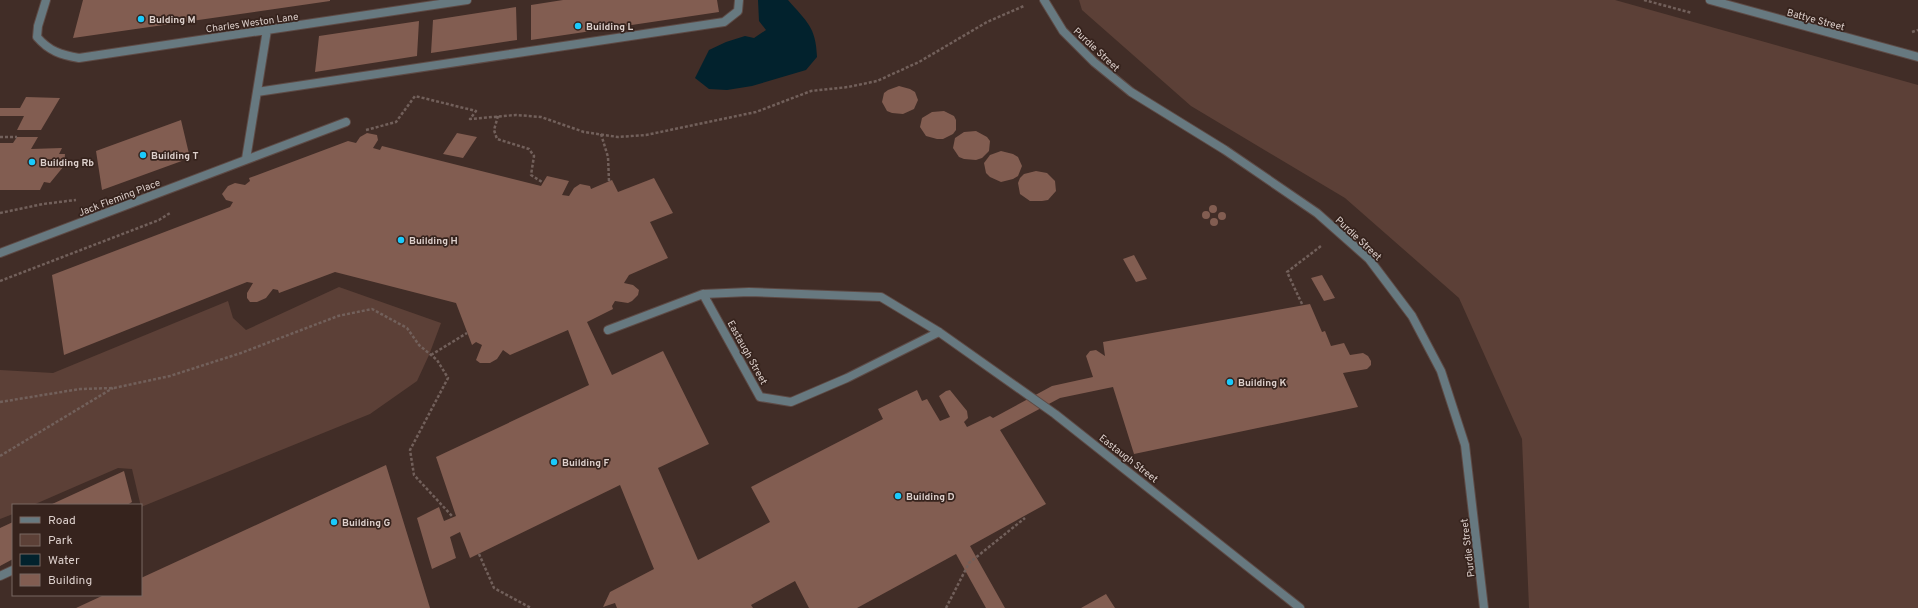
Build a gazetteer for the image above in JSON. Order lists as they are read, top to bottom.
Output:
{
  "streets": {
    "street": [
      "Battye Street",
      "Charles Weston Lane",
      "Purdie Street",
      "Jack Fleming Place",
      "Eastaugh Street"
    ]
  },
  "places": [
    "Bulding M",
    "Building L",
    "Building T",
    "Building Rb",
    "Building H",
    "Building K",
    "Building F",
    "Building D",
    "Building G"
  ],
  "legend": [
    "Road",
    "Park",
    "Water",
    "Building"
  ]
}
